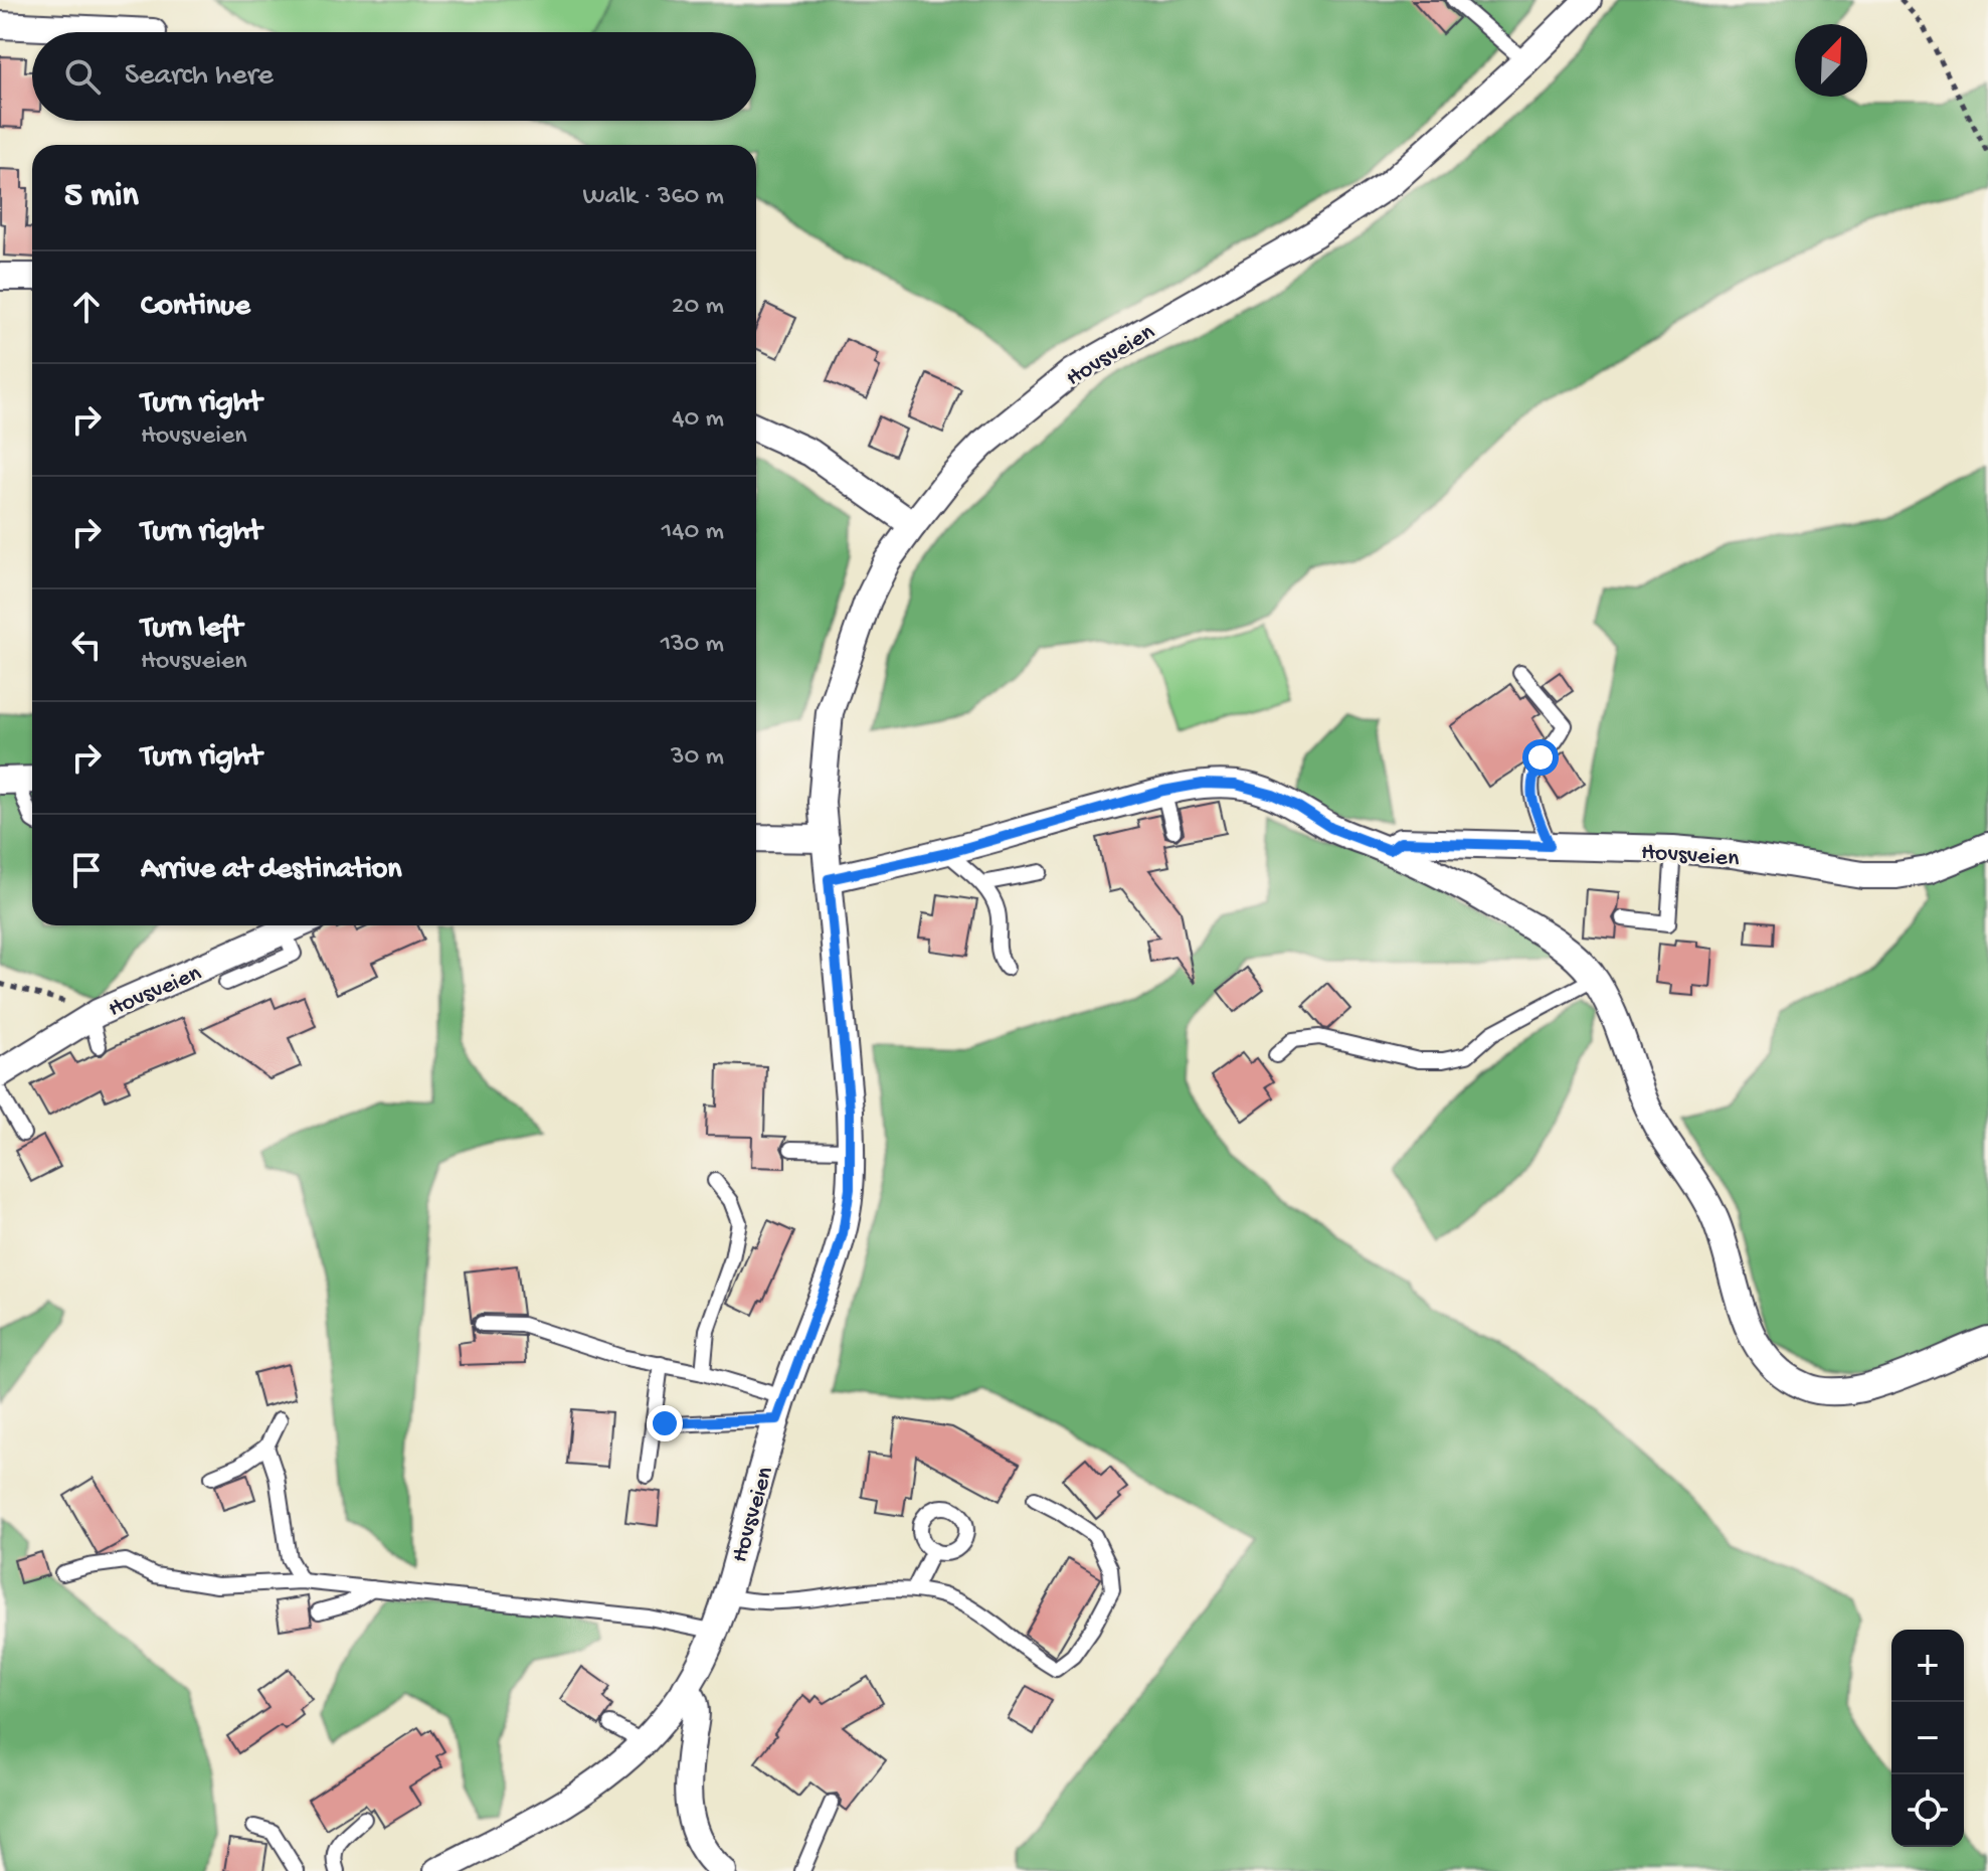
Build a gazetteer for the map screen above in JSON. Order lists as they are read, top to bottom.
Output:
{
  "streets": {
    "street": ["Hovsveien"]
  },
  "north": "top right",
  "page": {
    "search": "Search here",
    "heading": ["5 min", "Walk · 360 m"],
    "list": [
      ["Continue", "20 m"],
      ["Turn right", "Hovsveien", "40 m"],
      ["Turn right", "140 m"],
      ["Turn left", "Hovsveien", "130 m"],
      ["Turn right", "30 m"],
      "Arrive at destination"
    ],
    "map_buttons": ["+", "−"]
  }
}
